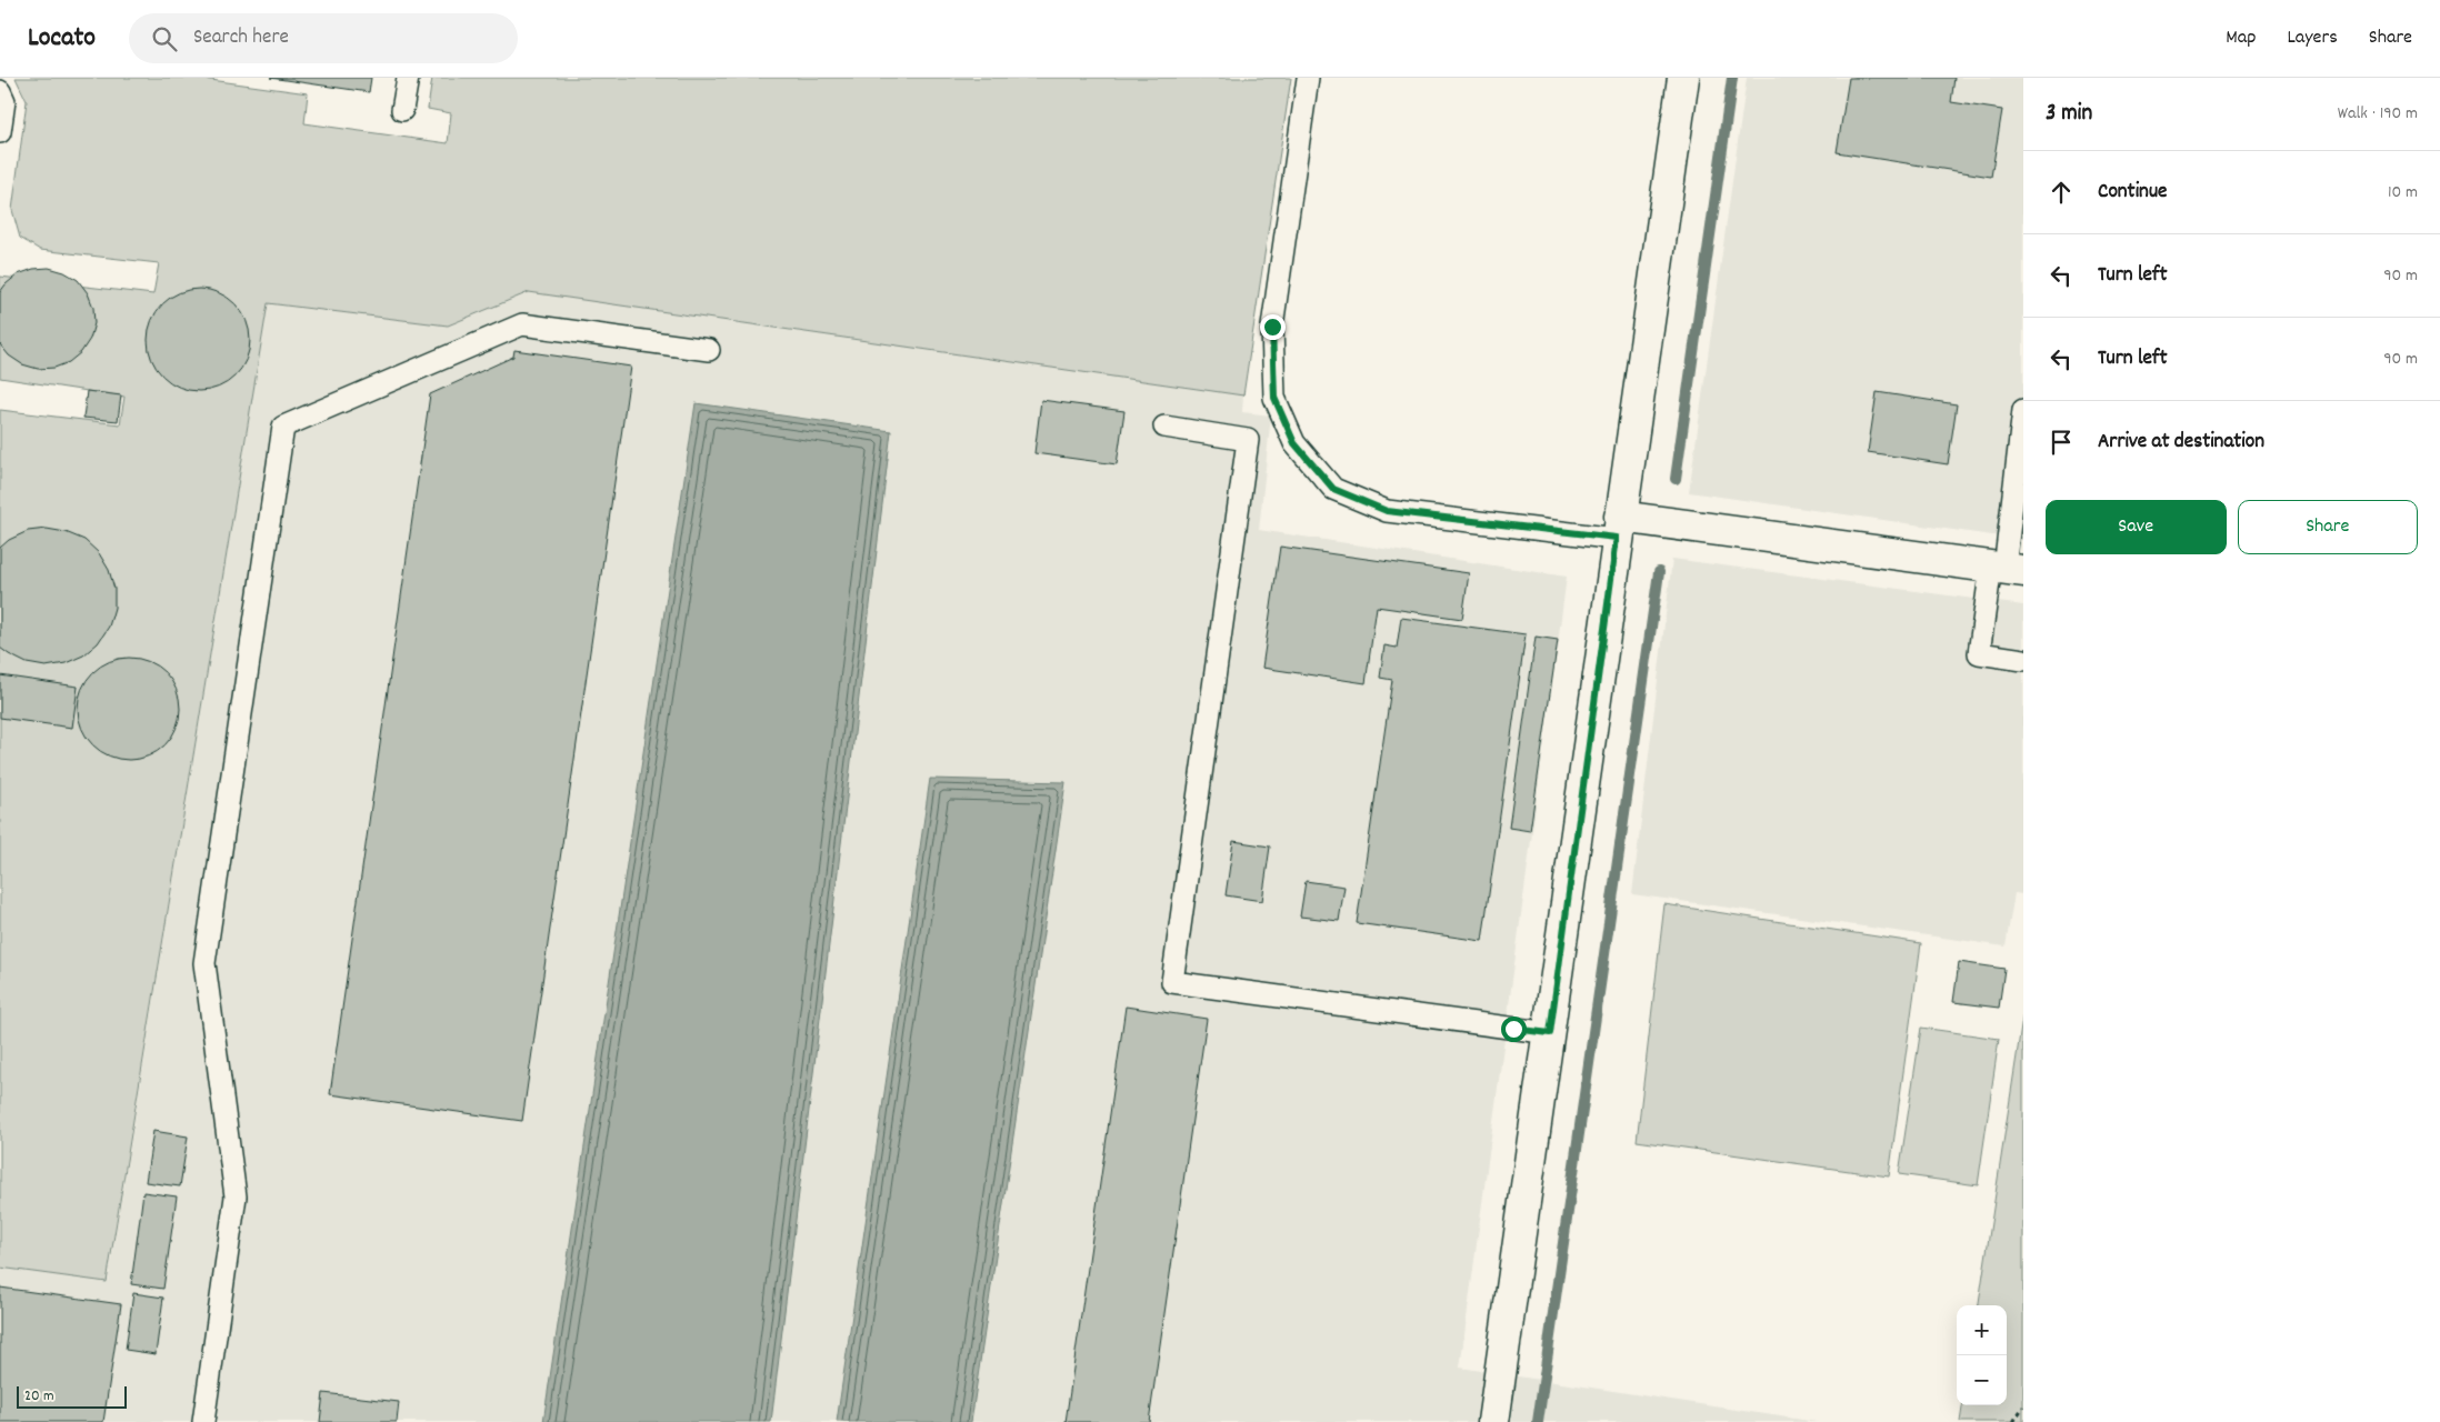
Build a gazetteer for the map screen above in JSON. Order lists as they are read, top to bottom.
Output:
{
  "scale_bar": "20 m",
  "page": {
    "header": "Locato",
    "search": "Search here",
    "nav": ["Map", "Layers", "Share"],
    "heading": ["3 min", "Walk · 190 m"],
    "list": [
      ["Continue", "10 m"],
      ["Turn left", "90 m"],
      ["Turn left", "90 m"],
      "Arrive at destination"
    ],
    "buttons": ["Save", "Share"],
    "map_buttons": ["+", "−"],
    "scale": "20 m"
  }
}
